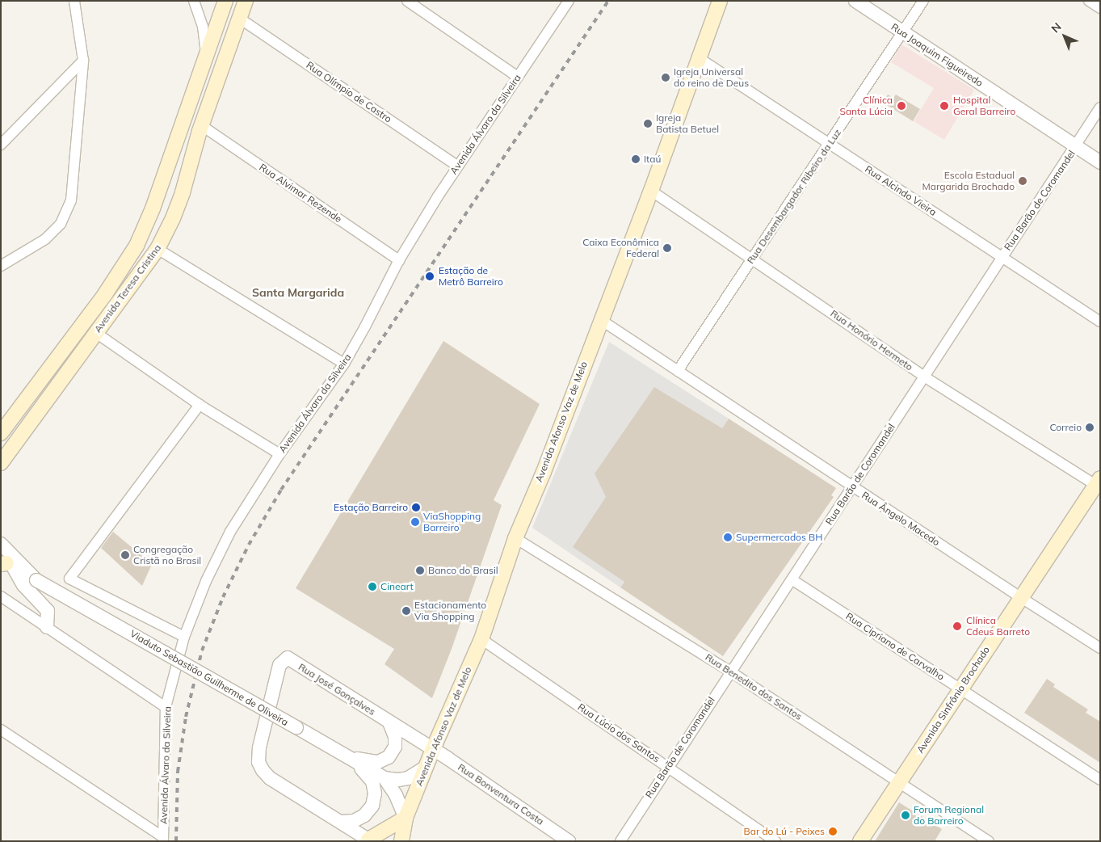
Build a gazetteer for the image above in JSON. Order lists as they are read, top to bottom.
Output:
{
  "streets": {
    "main road": ["Avenida Teresa Cristina", "Avenida Afonso Vaz de Melo", "Avenida Sinfrônio Brochado"],
    "street": [
      "Rua Joaquim Figueiredo",
      "Rua Olímpio de Castro",
      "Avenida Álvaro da Silveira",
      "Rua Alcindo Vieira",
      "Rua Alvimar Rezende",
      "Rua Desembargador Ribeiro da Luz",
      "Rua Barão de Coromandel",
      "Rua Honório Hermeto",
      "Rua Ângelo Macedo",
      "Rua Cipriano de Carvalho",
      "Viaduto Sebastião Guilherme de Oliveira",
      "Rua Benedito dos Santos",
      "Rua José Gonçalves",
      "Rua Lúcio dos Santos",
      "Rua Bonventura Costa"
    ]
  },
  "crossings": [
    ["Rua Joaquim Figueiredo", "Rua Desembargador Ribeiro da Luz"],
    ["Rua Joaquim Figueiredo", "Rua Barão de Coromandel"],
    ["Rua Olímpio de Castro", "Avenida Álvaro da Silveira"],
    ["Rua Olímpio de Castro", "Avenida Teresa Cristina"],
    ["Avenida Álvaro da Silveira", "Rua Alvimar Rezende"],
    ["Rua Alcindo Vieira", "Rua Desembargador Ribeiro da Luz"],
    ["Rua Alcindo Vieira", "Rua Barão de Coromandel"],
    ["Rua Alcindo Vieira", "Avenida Afonso Vaz de Melo"],
    ["Rua Alvimar Rezende", "Avenida Teresa Cristina"],
    ["Rua Desembargador Ribeiro da Luz", "Rua Honório Hermeto"],
    ["Rua Desembargador Ribeiro da Luz", "Rua Ângelo Macedo"],
    ["Rua Barão de Coromandel", "Rua Honório Hermeto"],
    ["Rua Barão de Coromandel", "Rua Ângelo Macedo"],
    ["Rua Barão de Coromandel", "Rua Cipriano de Carvalho"],
    ["Rua Barão de Coromandel", "Rua Benedito dos Santos"],
    ["Rua Barão de Coromandel", "Rua Lúcio dos Santos"],
    ["Rua Honório Hermeto", "Avenida Afonso Vaz de Melo"],
    ["Rua Honório Hermeto", "Avenida Sinfrônio Brochado"],
    ["Avenida Afonso Vaz de Melo", "Rua Ângelo Macedo"],
    ["Avenida Afonso Vaz de Melo", "Viaduto Sebastião Guilherme de Oliveira"],
    ["Avenida Afonso Vaz de Melo", "Rua Benedito dos Santos"],
    ["Avenida Afonso Vaz de Melo", "Rua José Gonçalves"],
    ["Avenida Afonso Vaz de Melo", "Rua Lúcio dos Santos"],
    ["Avenida Afonso Vaz de Melo", "Rua Bonventura Costa"],
    ["Rua Ângelo Macedo", "Avenida Sinfrônio Brochado"],
    ["Rua Cipriano de Carvalho", "Avenida Sinfrônio Brochado"],
    ["Rua Benedito dos Santos", "Avenida Sinfrônio Brochado"],
    ["Rua José Gonçalves", "Rua Bonventura Costa"]
  ],
  "districts": ["Santa Margarida"],
  "places": [
    "Igreja Universal do reino de Deus",
    "Clínica Santa Lúcia",
    "Hospital Geral Barreiro",
    "Igreja Batista Betuel",
    "Itaú",
    "Escola Estadual Margarida Brochado",
    "Caixa Econômica Federal",
    "Estação de Metrô Barreiro",
    "Correio",
    "Estação Barreiro",
    "ViaShopping Barreiro",
    "Supermercados BH",
    "Congregação Cristã no Brasil",
    "Banco do Brasil",
    "Cineart",
    "Estacionamento Via Shopping",
    "Clínica Cdeus Barreto",
    "Forum Regional do Barreiro",
    "Bar do Lú - Peixes"
  ],
  "north": "top left"
}
